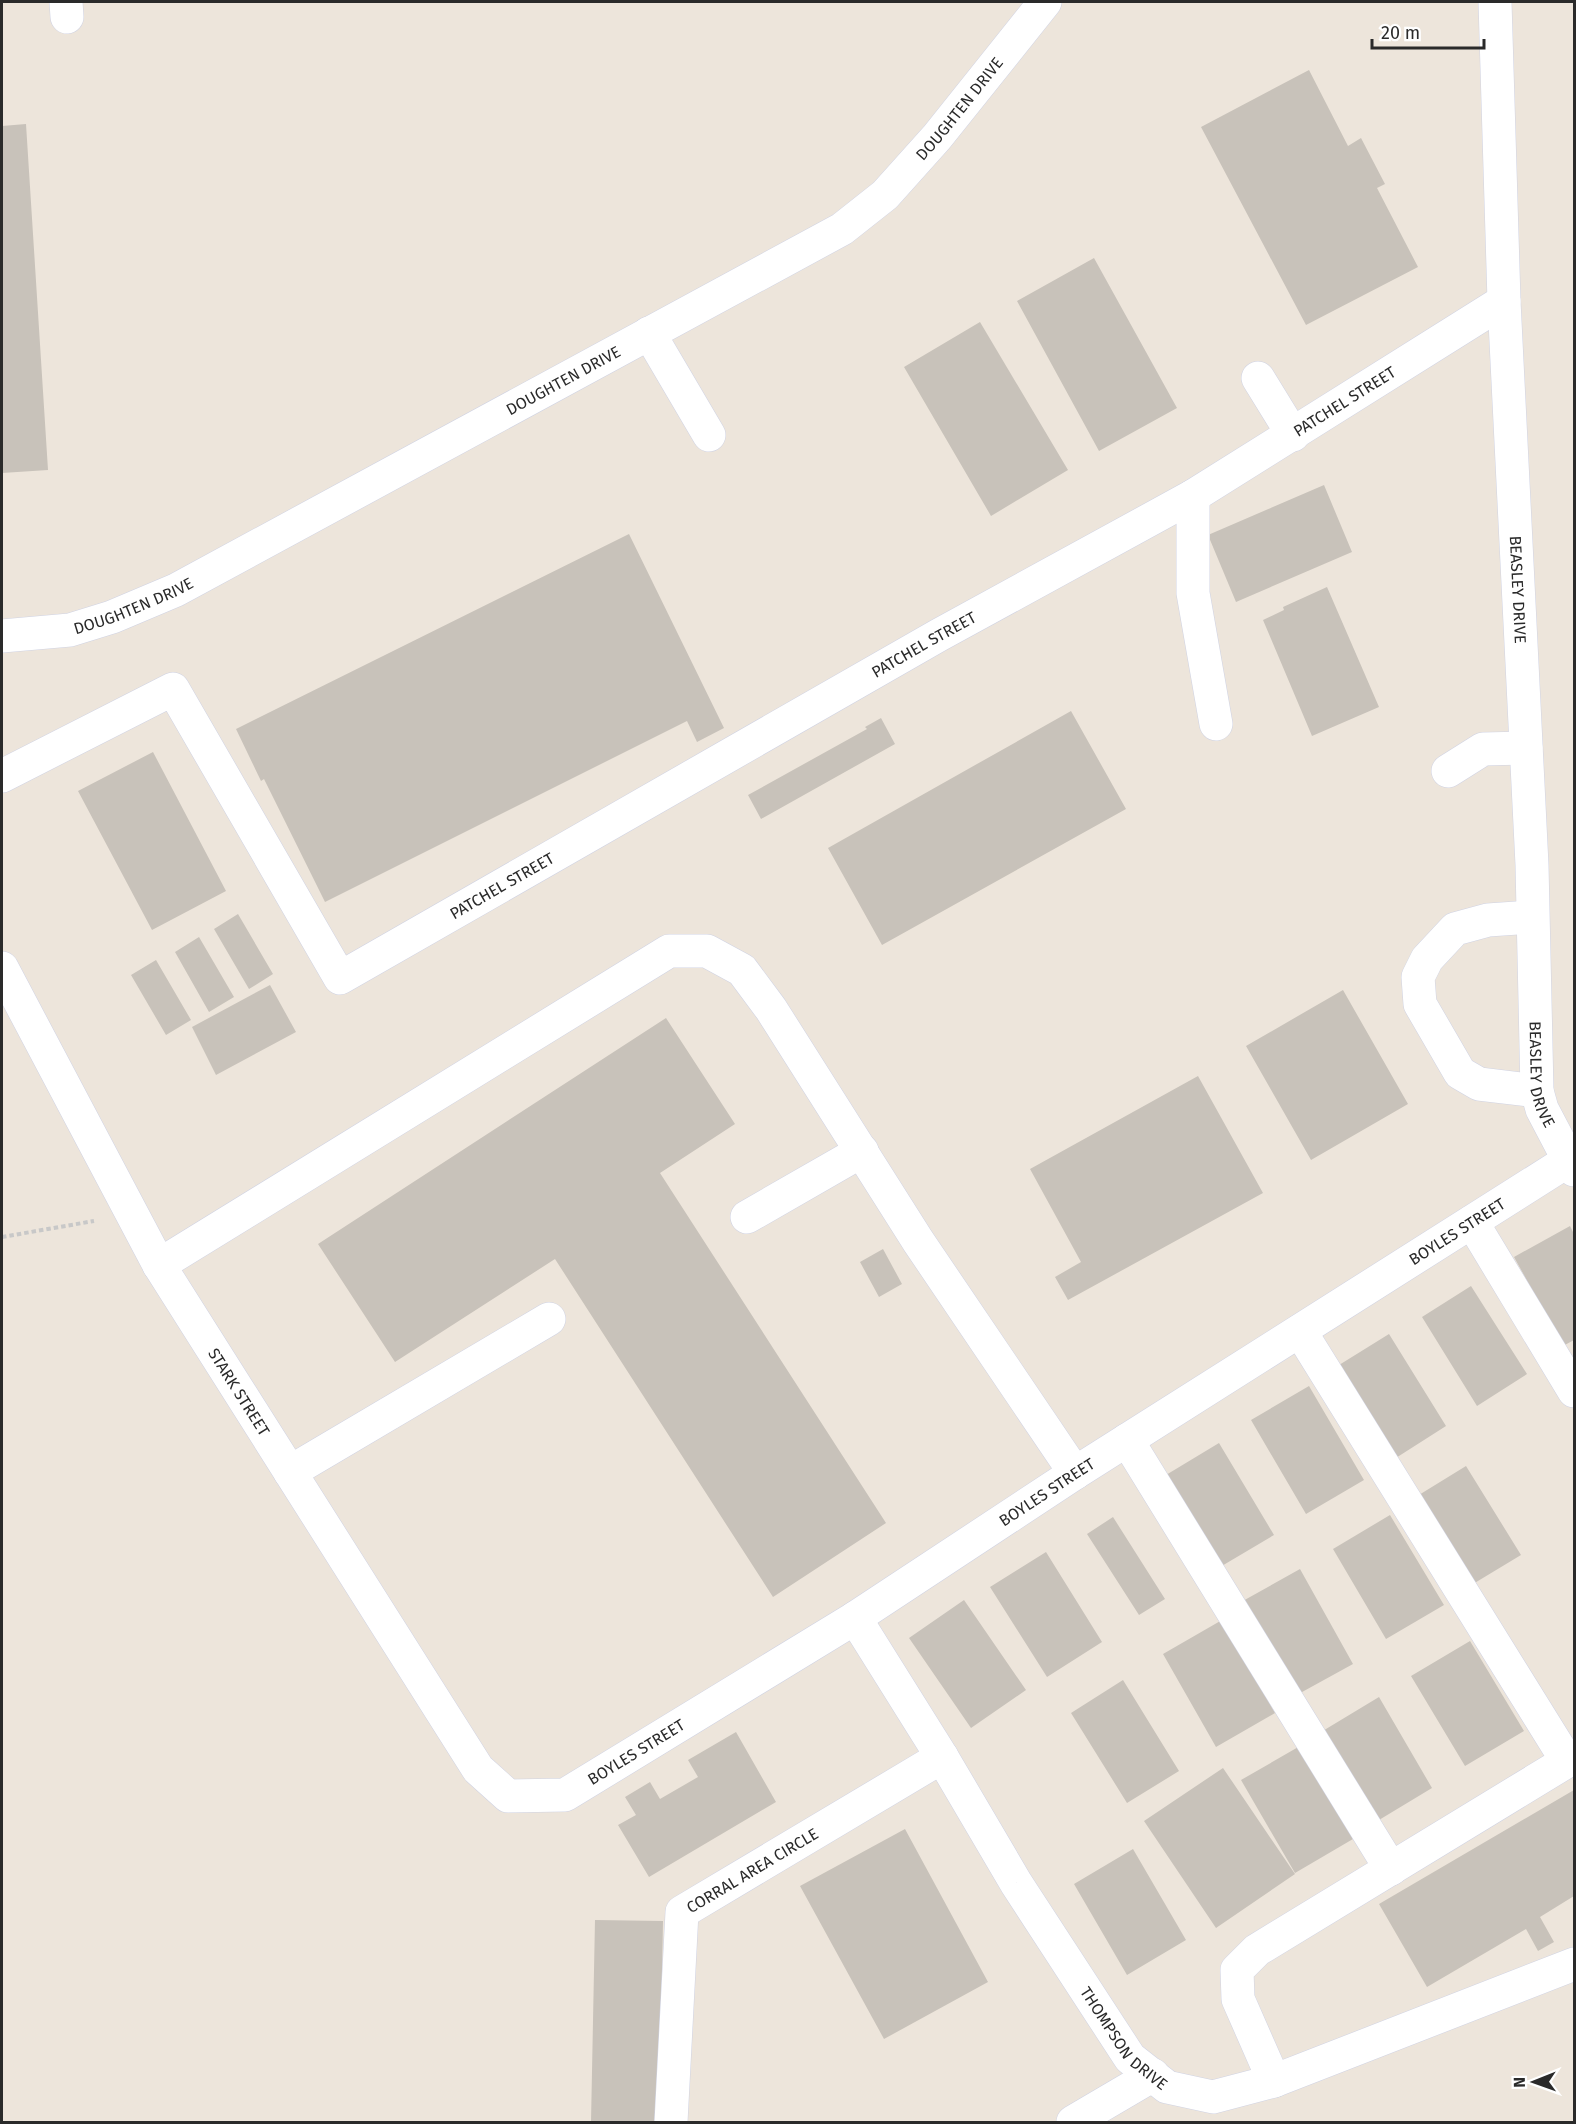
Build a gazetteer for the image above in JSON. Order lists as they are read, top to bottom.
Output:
{
  "streets": {
    "street": [
      "DOUGHTEN DRIVE",
      "PATCHEL STREET",
      "BEASLEY DRIVE",
      "BOYLES STREET",
      "STARK STREET",
      "CORRAL AREA CIRCLE",
      "THOMPSON DRIVE"
    ]
  },
  "crossings": [
    ["PATCHEL STREET", "BEASLEY DRIVE"],
    ["BEASLEY DRIVE", "BOYLES STREET"],
    ["BOYLES STREET", "STARK STREET"],
    ["BOYLES STREET", "THOMPSON DRIVE"],
    ["CORRAL AREA CIRCLE", "THOMPSON DRIVE"]
  ],
  "scale_bar": "20 m",
  "north": "left"
}
